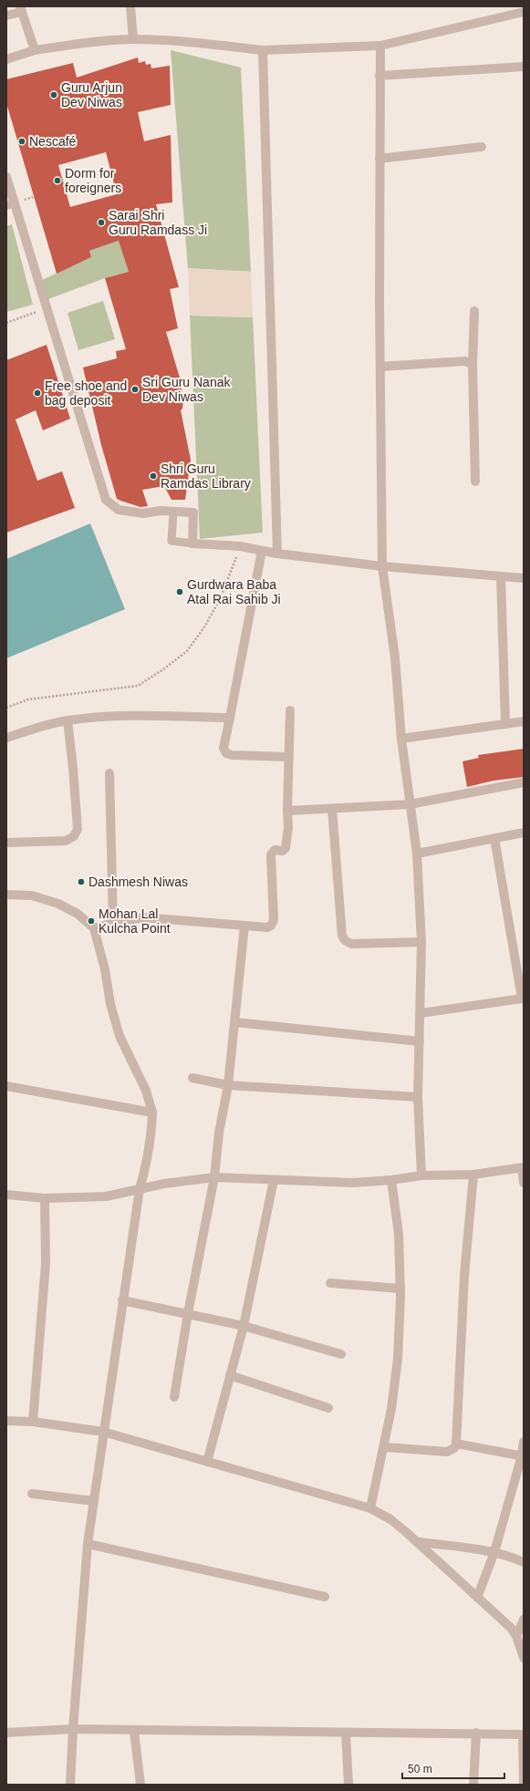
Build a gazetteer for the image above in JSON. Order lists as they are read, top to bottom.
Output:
{
  "places": [
    "Guru Arjun Dev Niwas",
    "Nescafé",
    "Dorm for foreigners",
    "Sarai Shri Guru Ramdass Ji",
    "Sri Guru Nanak Dev Niwas",
    "Free shoe and bag deposit",
    "Shri Guru Ramdas Library",
    "Gurdwara Baba Atal Rai Sahib Ji",
    "Dashmesh Niwas",
    "Mohan Lal Kulcha Point"
  ],
  "scale_bar": "50 m"
}
